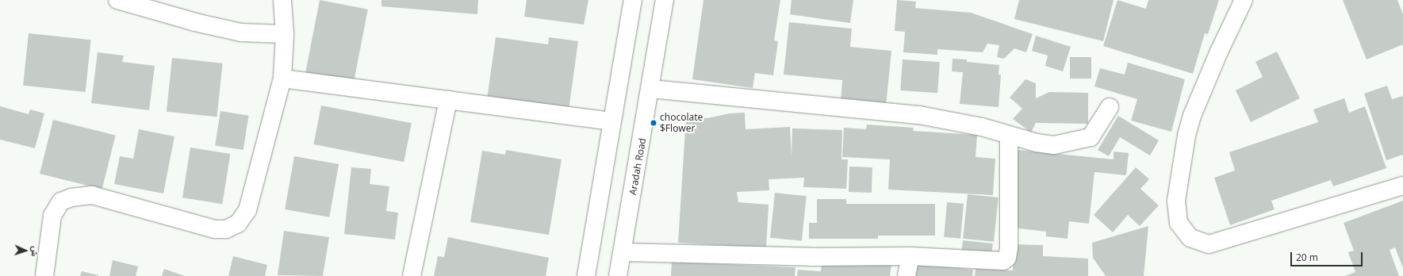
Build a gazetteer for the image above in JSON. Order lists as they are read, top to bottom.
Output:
{
  "streets": {
    "street": ["Aradah Road"]
  },
  "places": ["chocolate $Flower"],
  "scale_bar": "20 m",
  "north": "right"
}
